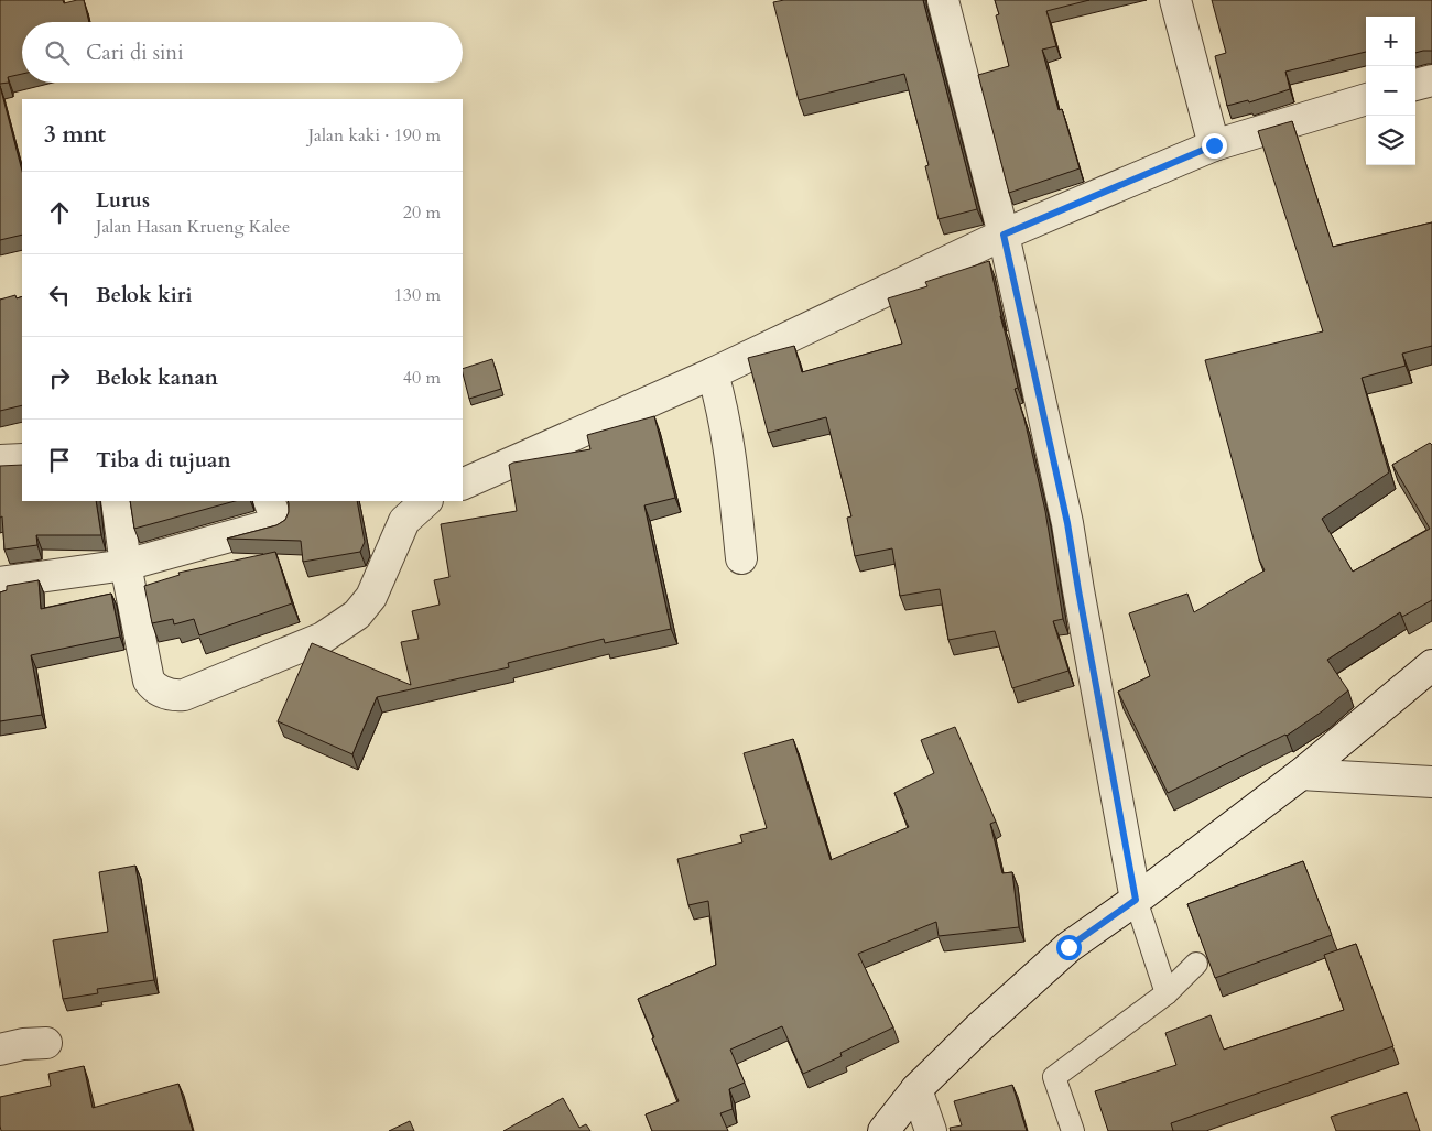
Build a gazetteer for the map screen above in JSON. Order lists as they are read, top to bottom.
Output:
{
  "page": {
    "map_buttons": ["+", "−"],
    "search": "Cari di sini",
    "heading": ["3 mnt", "Jalan kaki · 190 m"],
    "list": [
      ["Lurus", "Jalan Hasan Krueng Kalee", "20 m"],
      ["Belok kiri", "130 m"],
      ["Belok kanan", "40 m"],
      "Tiba di tujuan"
    ]
  }
}
